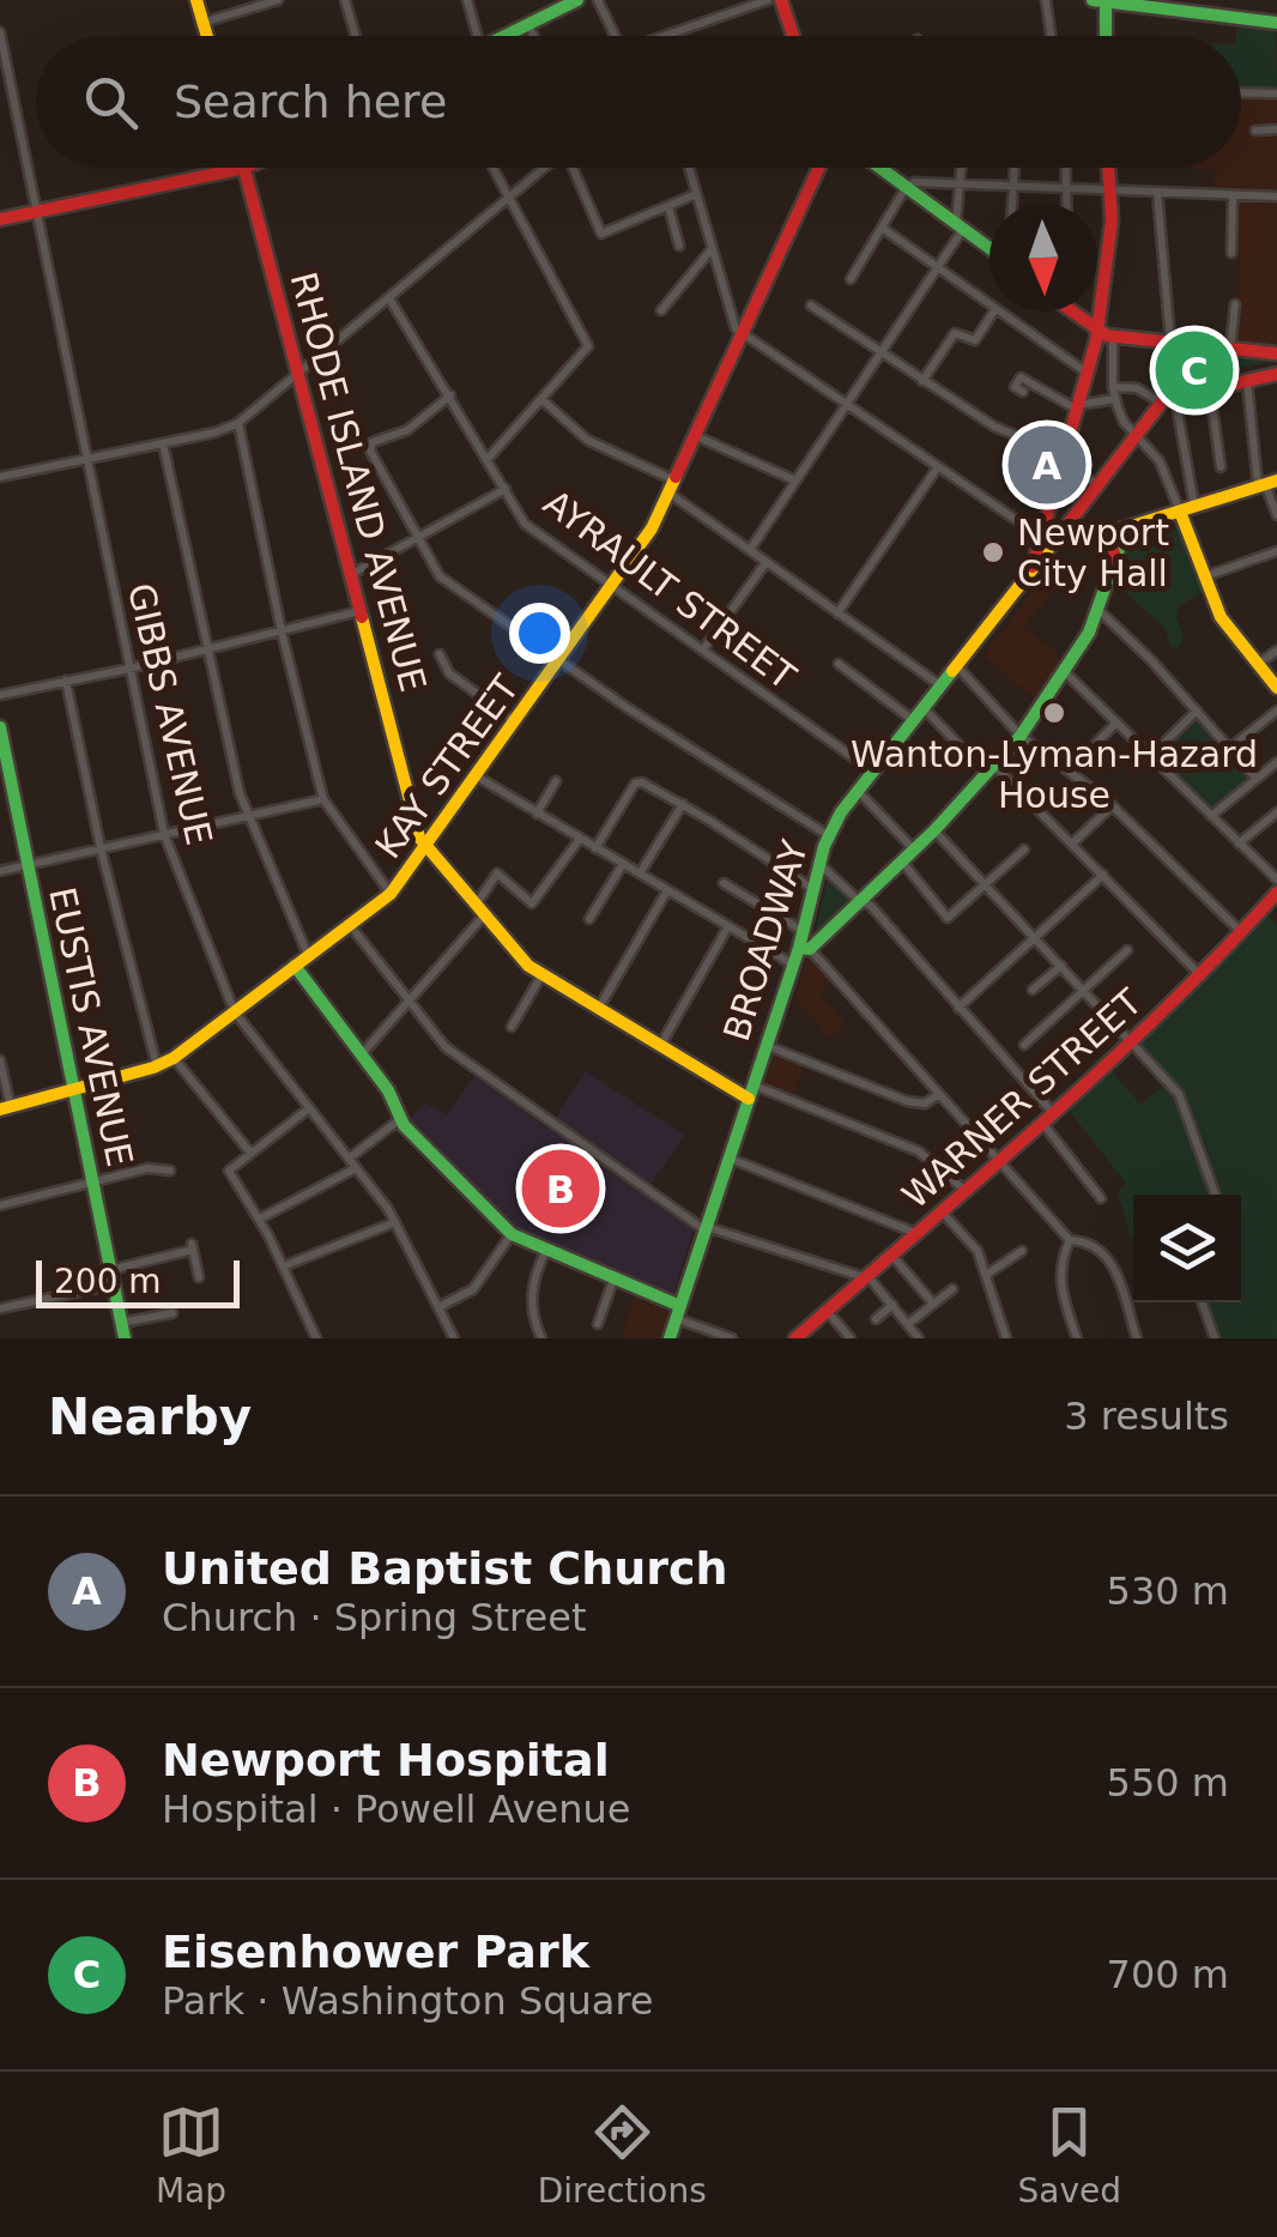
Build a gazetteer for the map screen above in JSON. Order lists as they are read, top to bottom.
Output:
{
  "streets": {
    "street": [
      "RHODE ISLAND AVENUE",
      "AYRAULT STREET",
      "GIBBS AVENUE",
      "KAY STREET",
      "BROADWAY",
      "EUSTIS AVENUE",
      "WARNER STREET"
    ]
  },
  "crossings": [
    ["RHODE ISLAND AVENUE", "KAY STREET"],
    ["RHODE ISLAND AVENUE", "BROADWAY"],
    ["AYRAULT STREET", "KAY STREET"],
    ["AYRAULT STREET", "BROADWAY"],
    ["GIBBS AVENUE", "KAY STREET"],
    ["KAY STREET", "EUSTIS AVENUE"]
  ],
  "places": ["Newport City Hall", "Wanton-Lyman-Hazard House"],
  "scale_bar": "200 m",
  "north": "bottom",
  "page": {
    "search": "Search here",
    "pins": ["C", "A", "B"],
    "scale": "200 m",
    "heading": ["Nearby", "3 results"],
    "list": [
      {
        "mark": "A",
        "name": "United Baptist Church",
        "note": "Church · Spring Street",
        "value": "530 m"
      },
      {
        "mark": "B",
        "name": "Newport Hospital",
        "note": "Hospital · Powell Avenue",
        "value": "550 m"
      },
      {
        "mark": "C",
        "name": "Eisenhower Park",
        "note": "Park · Washington Square",
        "value": "700 m"
      }
    ],
    "nav": ["Map", "Directions", "Saved"]
  }
}
